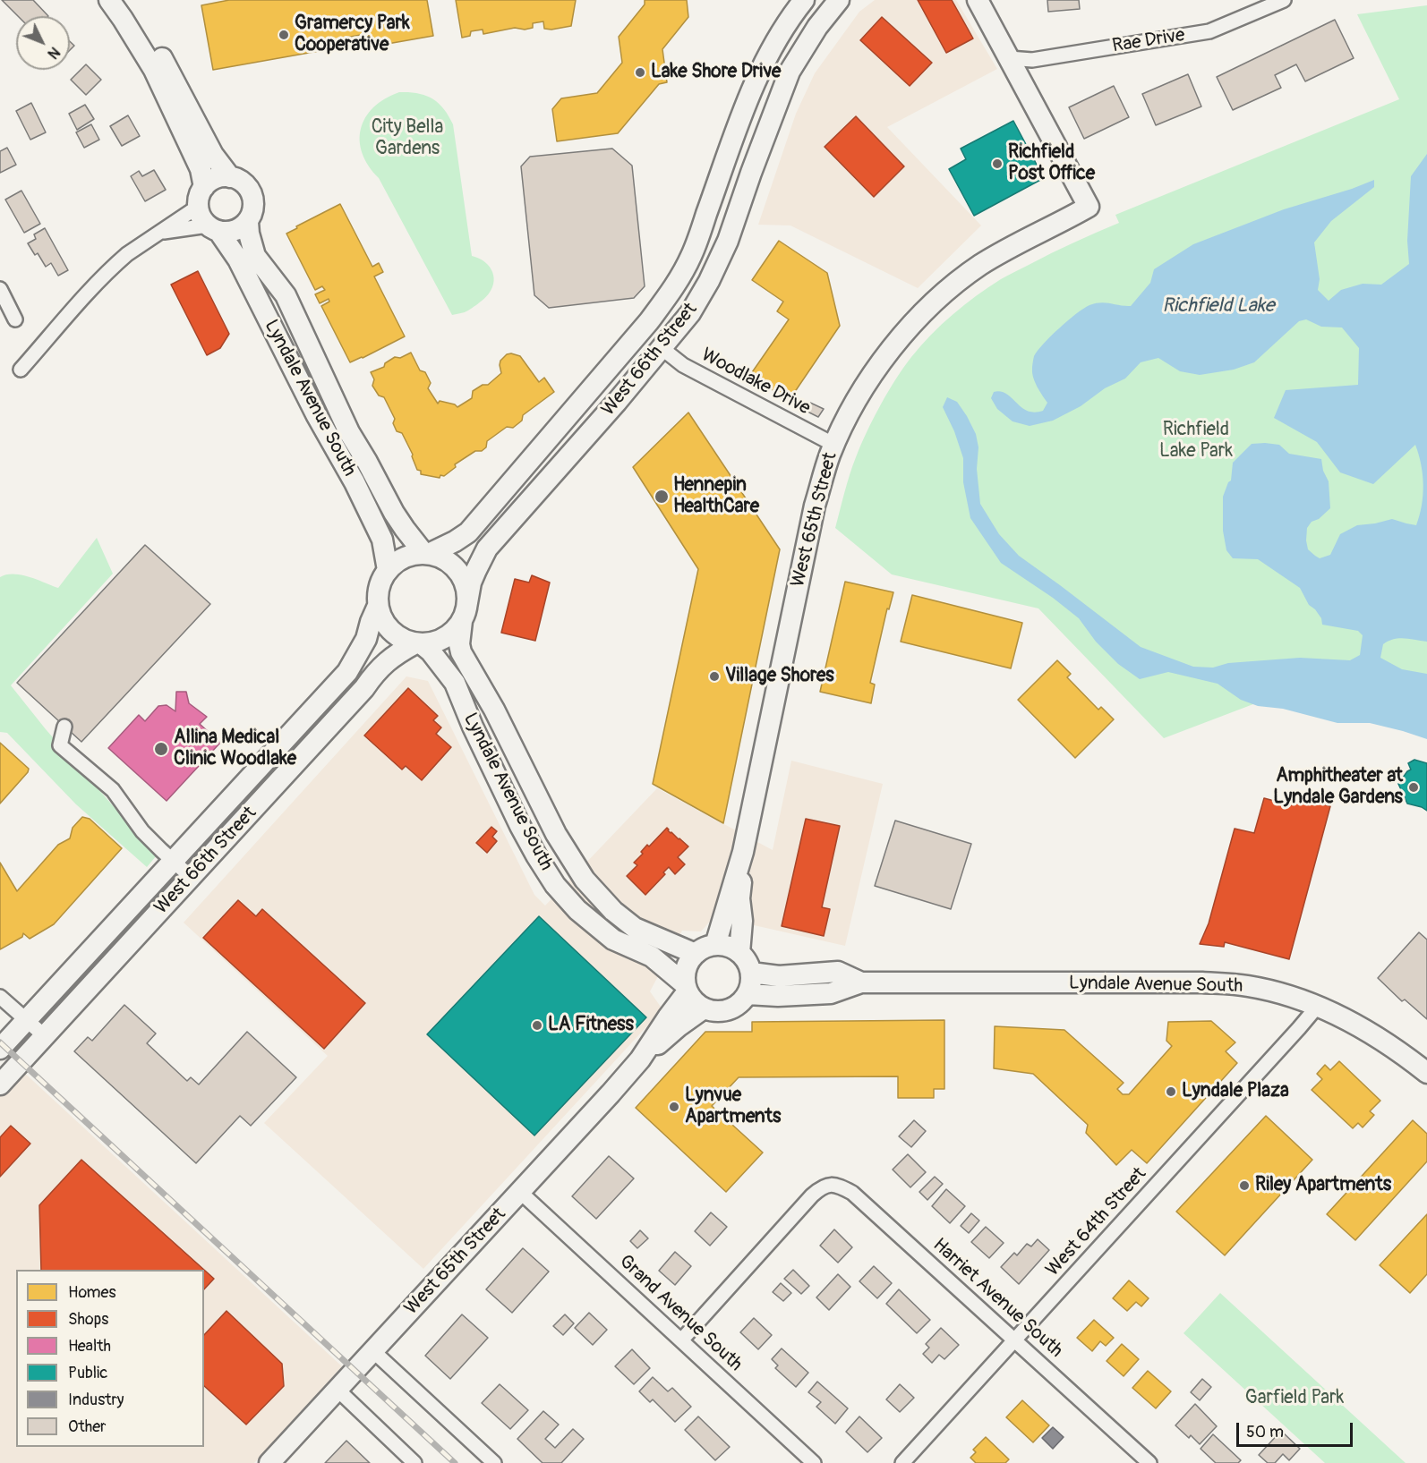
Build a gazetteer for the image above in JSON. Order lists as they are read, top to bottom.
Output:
{
  "streets": {
    "main road": ["West 66th Street", "Lyndale Avenue South", "West 65th Street"],
    "street": [
      "Rae Drive",
      "Woodlake Drive",
      "West 64th Street",
      "Harriet Avenue South",
      "Grand Avenue South"
    ]
  },
  "crossings": [
    ["Rae Drive", "West 65th Street"],
    ["West 66th Street", "Woodlake Drive"],
    ["West 66th Street", "Lyndale Avenue South"],
    ["Woodlake Drive", "West 65th Street"],
    ["Lyndale Avenue South", "West 65th Street"],
    ["Lyndale Avenue South", "West 64th Street"],
    ["West 65th Street", "Grand Avenue South"],
    ["West 64th Street", "Harriet Avenue South"],
    ["Harriet Avenue South", "Grand Avenue South"]
  ],
  "water": ["Richfield Lake"],
  "parks": ["City Bella Gardens", "Richfield Lake Park", "Garfield Park"],
  "places": [
    "Gramercy Park Cooperative",
    "Lake Shore Drive",
    "Richfield Post Office",
    "Hennepin HealthCare",
    "Village Shores",
    "Allina Medical Clinic Woodlake",
    "Amphitheater at Lyndale Gardens",
    "LA Fitness",
    "Lyndale Plaza",
    "Lynvue Apartments",
    "Riley Apartments"
  ],
  "legend": [
    "Homes",
    "Shops",
    "Health",
    "Public",
    "Industry",
    "Other"
  ],
  "scale_bar": "50 m",
  "north": "bottom right"
}
